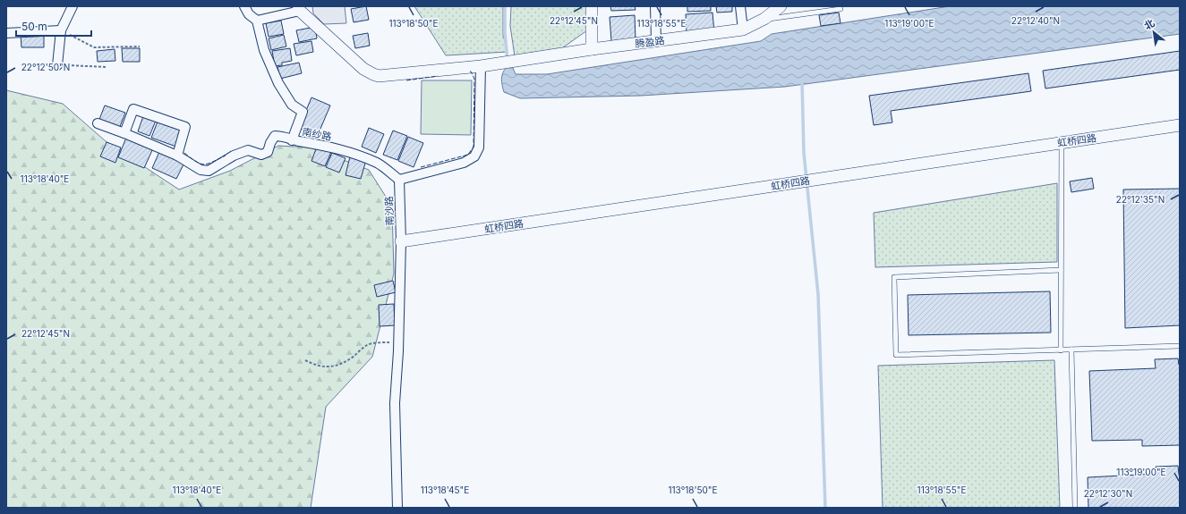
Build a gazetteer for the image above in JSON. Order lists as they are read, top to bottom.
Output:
{
  "streets": {
    "street": [
      "腾盈路",
      "南纱路",
      "虹桥四路",
      "南沙路"
    ]
  },
  "crossings": [
    ["南纱路", "南沙路"],
    ["虹桥四路", "南沙路"]
  ],
  "scale_bar": "50 m",
  "north": "top left",
  "coordinates": [
    "22°12'45\"N",
    "22°12'40\"N",
    "113°18'50\"E",
    "113°19'00\"E",
    "113°18'55\"E",
    "22°12'50\"N",
    "113°18'40\"E",
    "22°12'35\"N",
    "113°18'45\"E",
    "22°12'30\"N"
  ]
}
